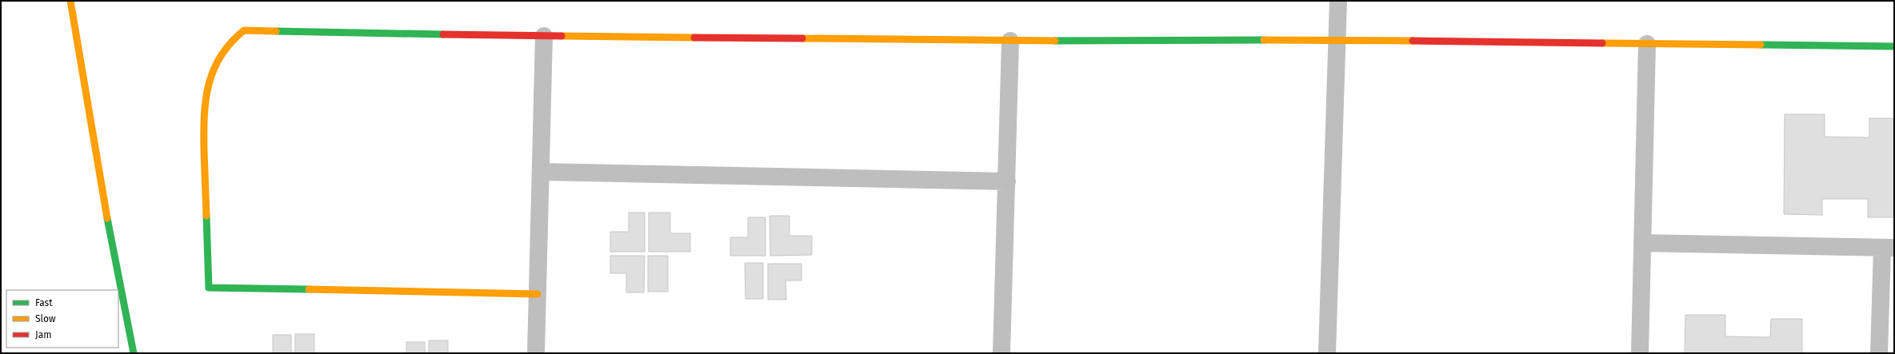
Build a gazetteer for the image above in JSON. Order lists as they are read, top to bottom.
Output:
{
  "legend": ["Fast", "Slow", "Jam"]
}
